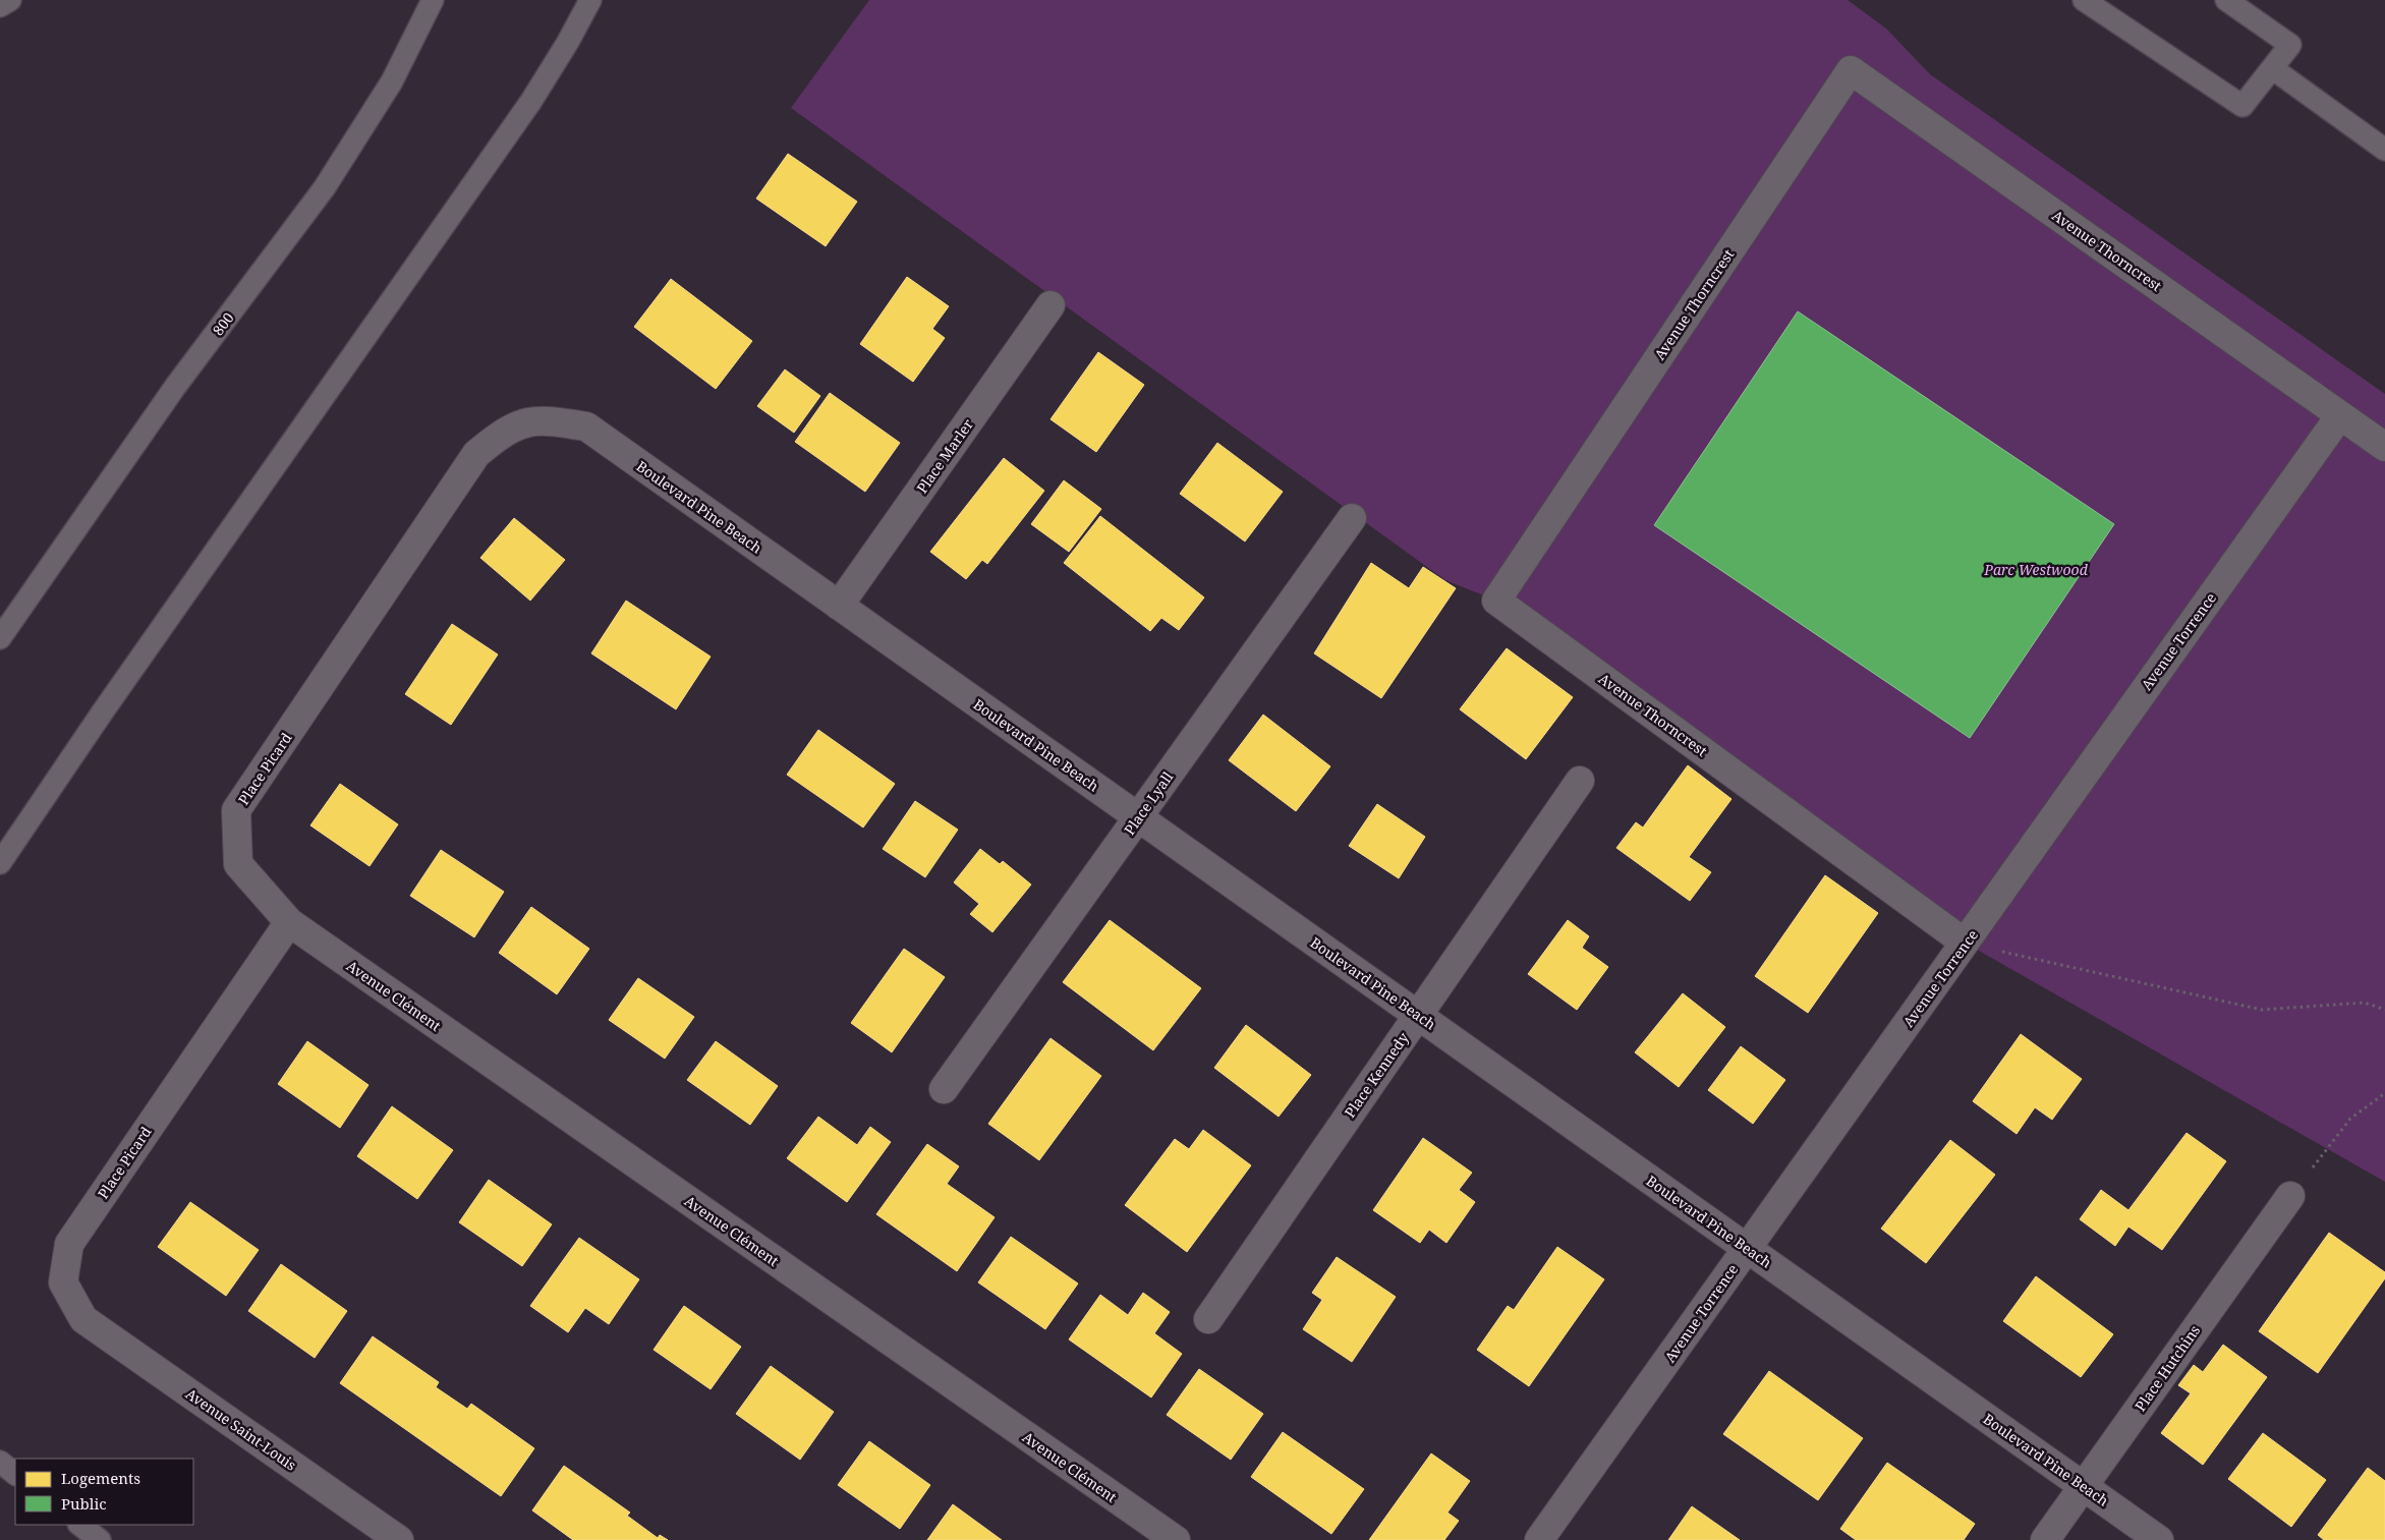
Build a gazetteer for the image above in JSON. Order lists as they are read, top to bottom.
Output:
{
  "streets": {
    "street": [
      "Avenue Thorncrest",
      "Place Marler",
      "Boulevard Pine Beach",
      "Avenue Torrence",
      "Place Picard",
      "Place Lyall",
      "Avenue Clément",
      "Place Kennedy",
      "Place Hutchins",
      "Avenue Saint-Louis"
    ],
    "lane": ["800"]
  },
  "crossings": [
    ["Avenue Thorncrest", "Avenue Torrence"],
    ["Place Marler", "Boulevard Pine Beach"],
    ["Boulevard Pine Beach", "Avenue Torrence"],
    ["Boulevard Pine Beach", "Place Picard"],
    ["Boulevard Pine Beach", "Place Lyall"],
    ["Boulevard Pine Beach", "Place Kennedy"],
    ["Boulevard Pine Beach", "Place Hutchins"],
    ["Place Picard", "Avenue Clément"],
    ["Place Picard", "Avenue Saint-Louis"]
  ],
  "parks": ["Parc Westwood"],
  "legend": ["Logements", "Public"]
}
